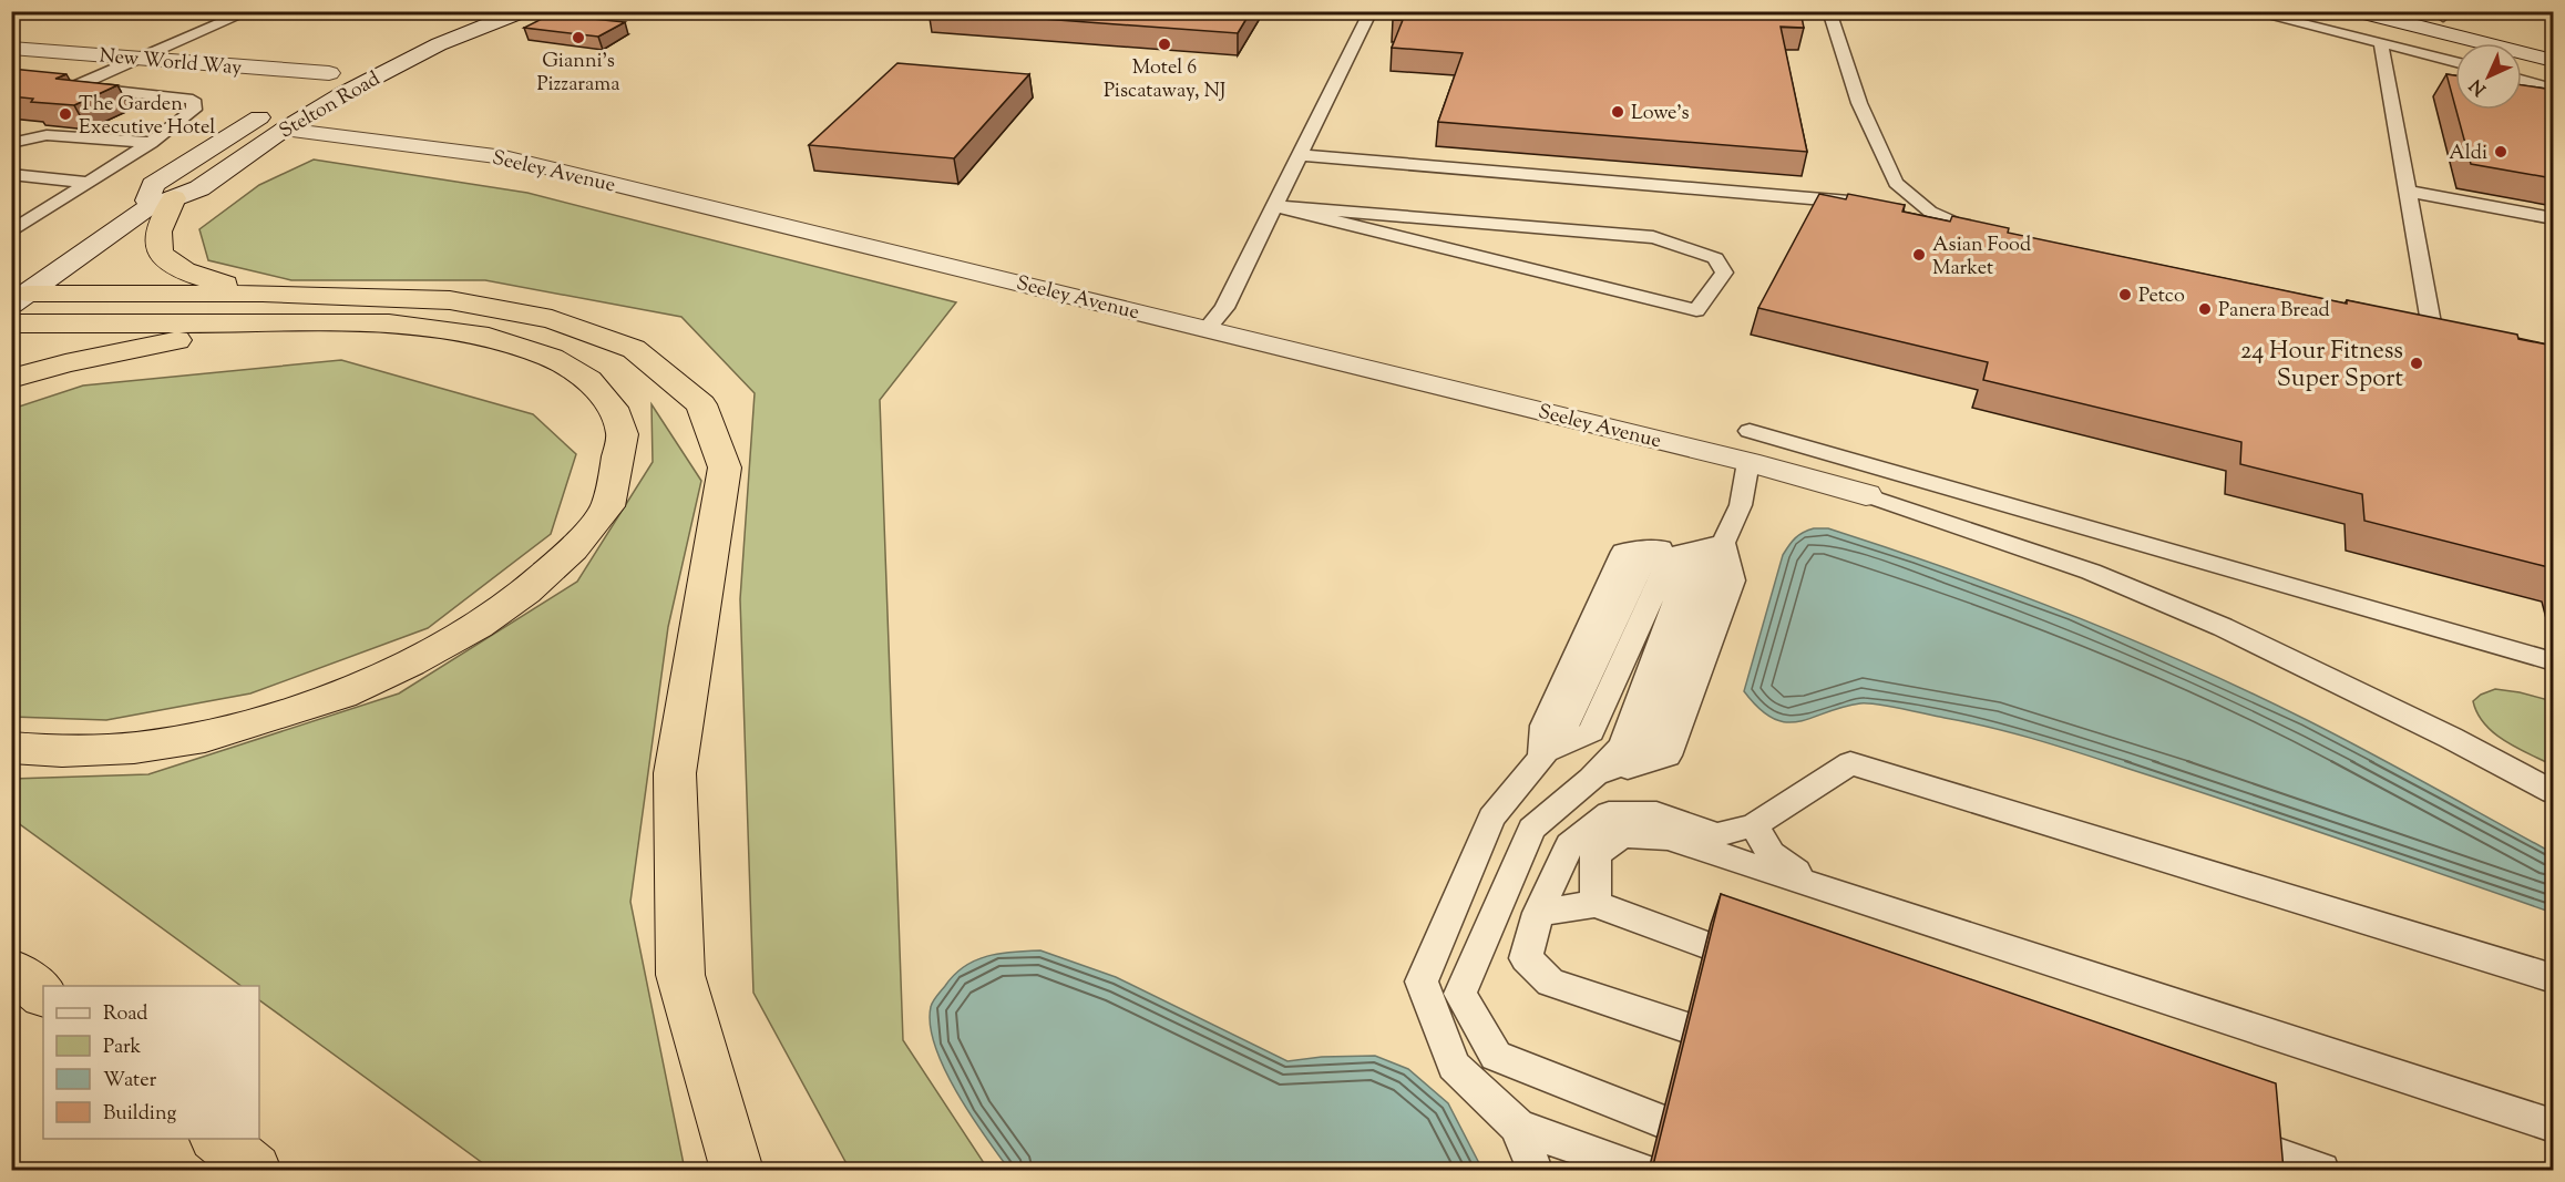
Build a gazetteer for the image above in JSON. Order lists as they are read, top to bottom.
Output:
{
  "streets": {
    "street": ["New World Way", "Stelton Road", "Seeley Avenue"]
  },
  "crossings": [
    ["New World Way", "Stelton Road"],
    ["Stelton Road", "Seeley Avenue"]
  ],
  "places": [
    "Gianni's Pizzarama",
    "Motel 6 Piscataway, NJ",
    "Lowe's",
    "The Garden Executive Hotel",
    "Aldi",
    "Asian Food Market",
    "Petco",
    "Panera Bread",
    "24 Hour Fitness Super Sport"
  ],
  "legend": [
    "Road",
    "Park",
    "Water",
    "Building"
  ],
  "north": "bottom left"
}
